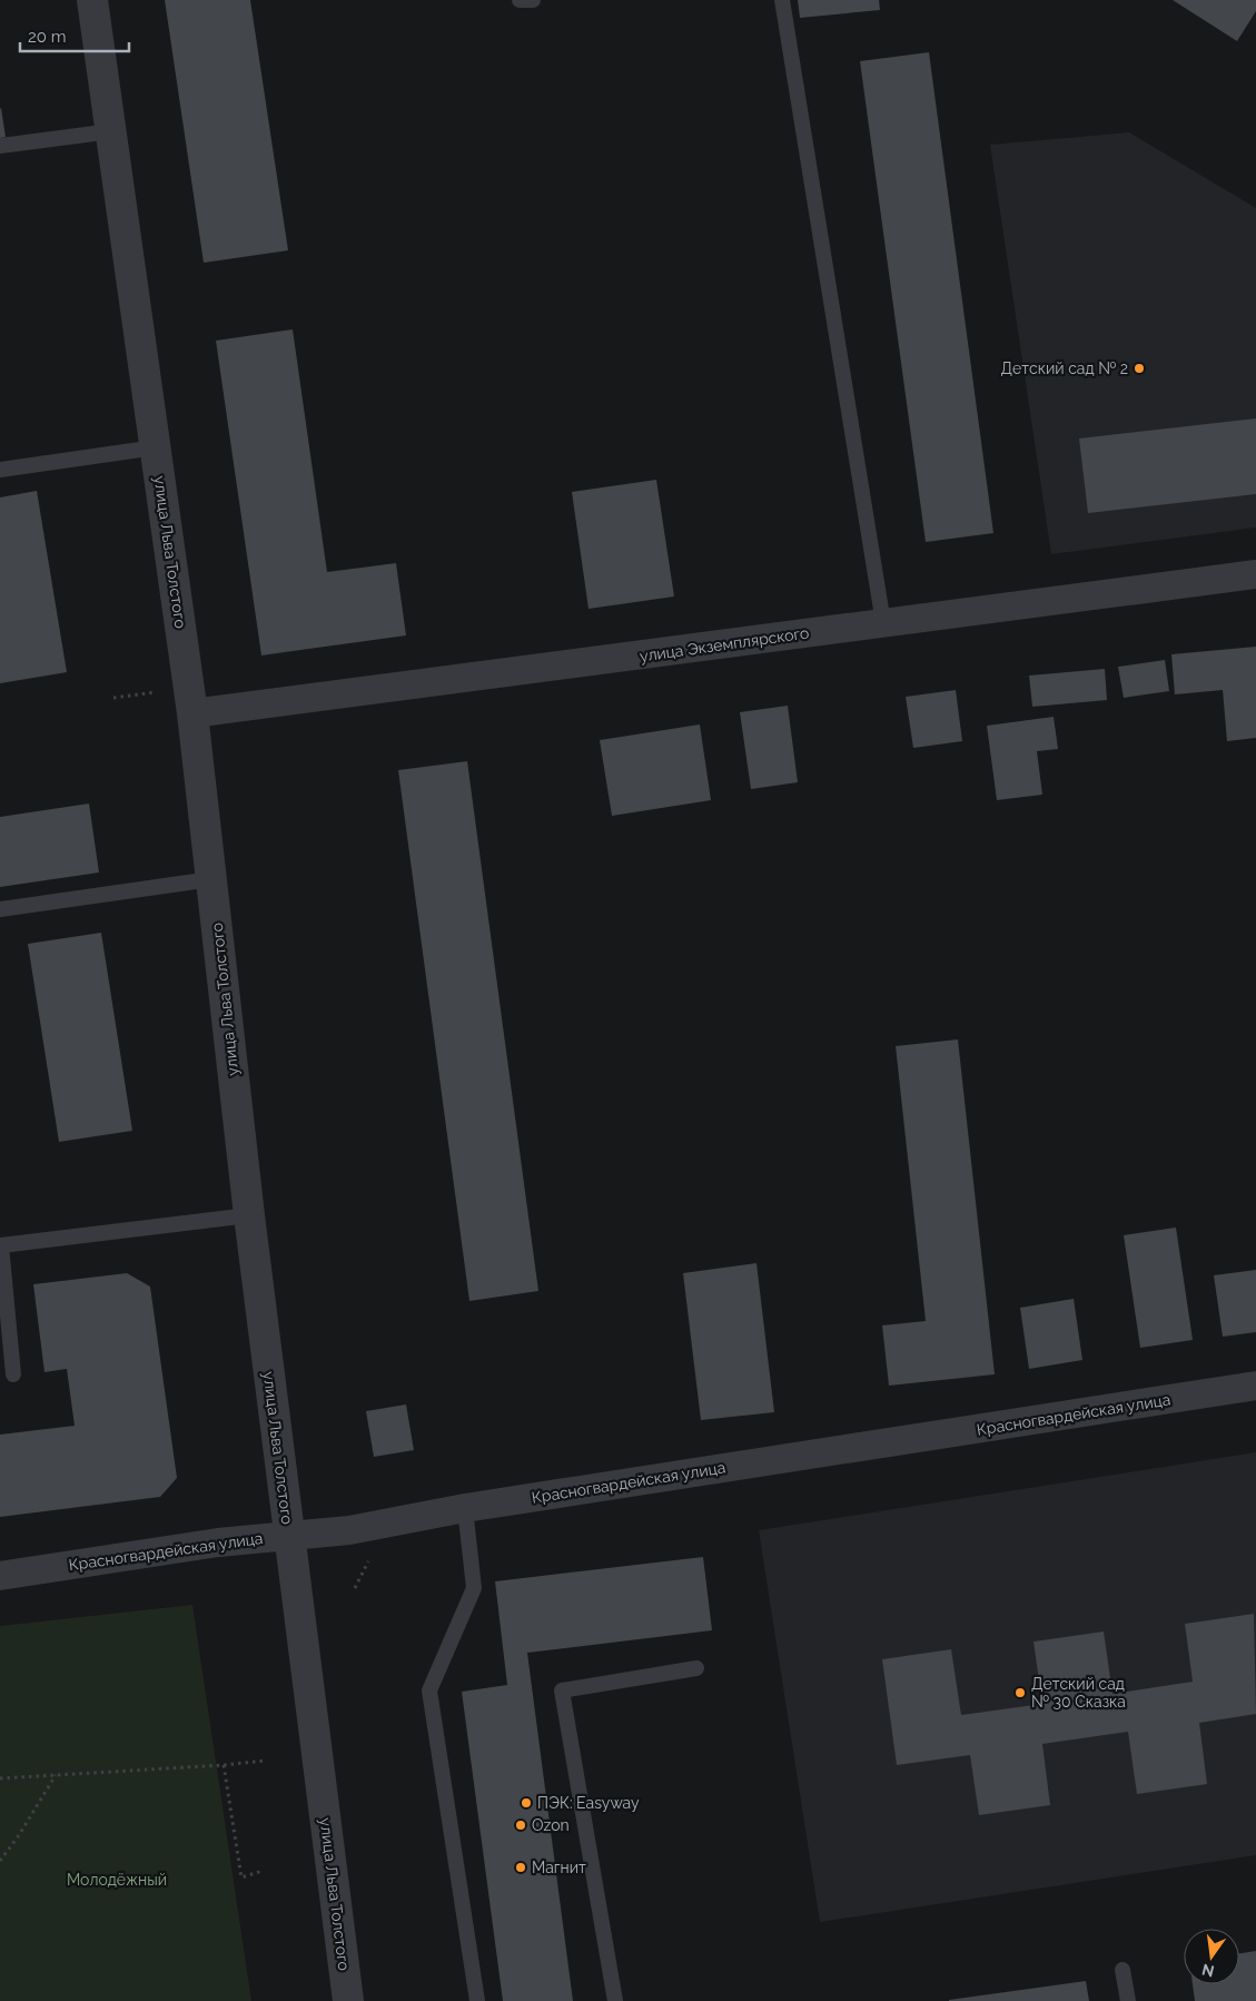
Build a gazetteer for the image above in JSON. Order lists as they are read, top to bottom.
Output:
{
  "streets": {
    "street": ["улица Льва Толстого", "улица Экземплярского", "Красногвардейская улица"]
  },
  "crossings": [
    ["улица Льва Толстого", "улица Экземплярского"],
    ["улица Льва Толстого", "Красногвардейская улица"]
  ],
  "parks": ["Молодёжный"],
  "places": [
    "Детский сад № 2",
    "Детский сад № 30 Сказка",
    "ПЭК: Easyway",
    "Ozon",
    "Магнит"
  ],
  "scale_bar": "20 m",
  "north": "bottom"
}
